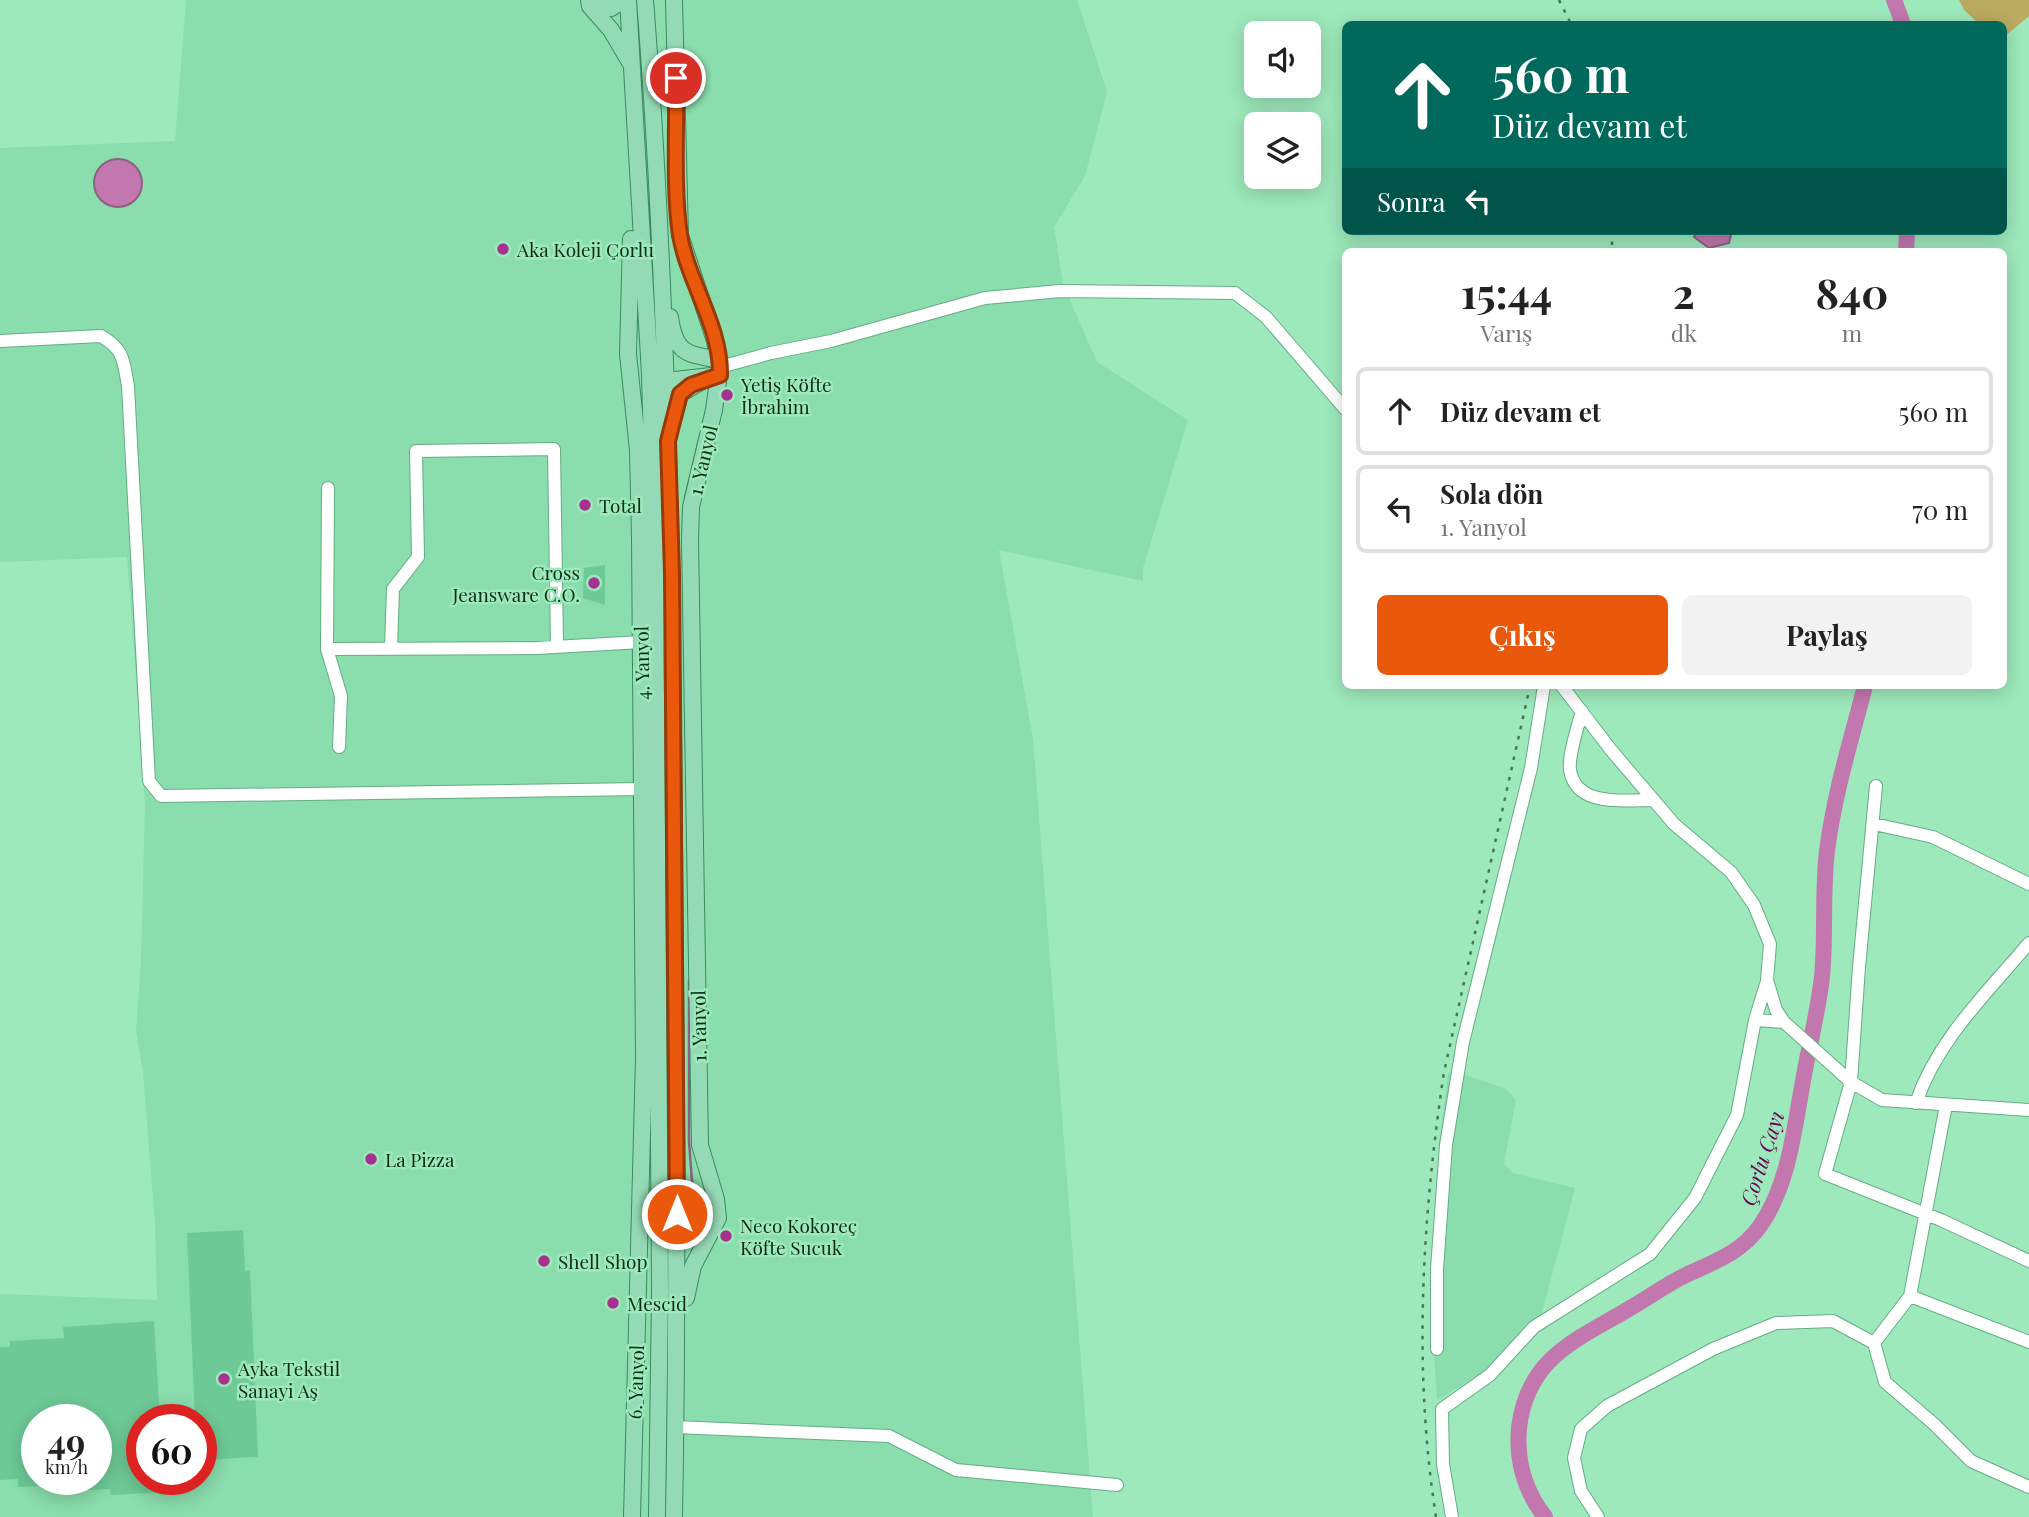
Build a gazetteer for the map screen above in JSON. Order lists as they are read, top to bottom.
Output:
{
  "streets": {
    "main road": ["1. Yanyol", "4. Yanyol", "6. Yanyol"]
  },
  "crossings": [
    ["4. Yanyol", "6. Yanyol"]
  ],
  "water": ["Çorlu Çayı"],
  "places": [
    "Aka Koleji Çorlu",
    "Yetiş Köfte İbrahim",
    "Total",
    "Cross Jeansware C.O.",
    "La Pizza",
    "Neco Kokoreç Köfte Sucuk",
    "Shell Shop",
    "Mescid",
    "Ayka Tekstil Sanayi Aş"
  ],
  "page": {
    "turn": ["560 m", "Düz devam et"],
    "then": "Sonra",
    "eta": [
      "15:44",
      "Varış",
      "2",
      "dk",
      "840",
      "m"
    ],
    "list": [
      {
        "name": "Düz devam et",
        "value": "560 m"
      },
      {
        "name": "Sola dön",
        "note": "1. Yanyol",
        "value": "70 m"
      }
    ],
    "buttons": ["Çıkış", "Paylaş"],
    "speed": "49 km/h",
    "limit": "60"
  }
}
